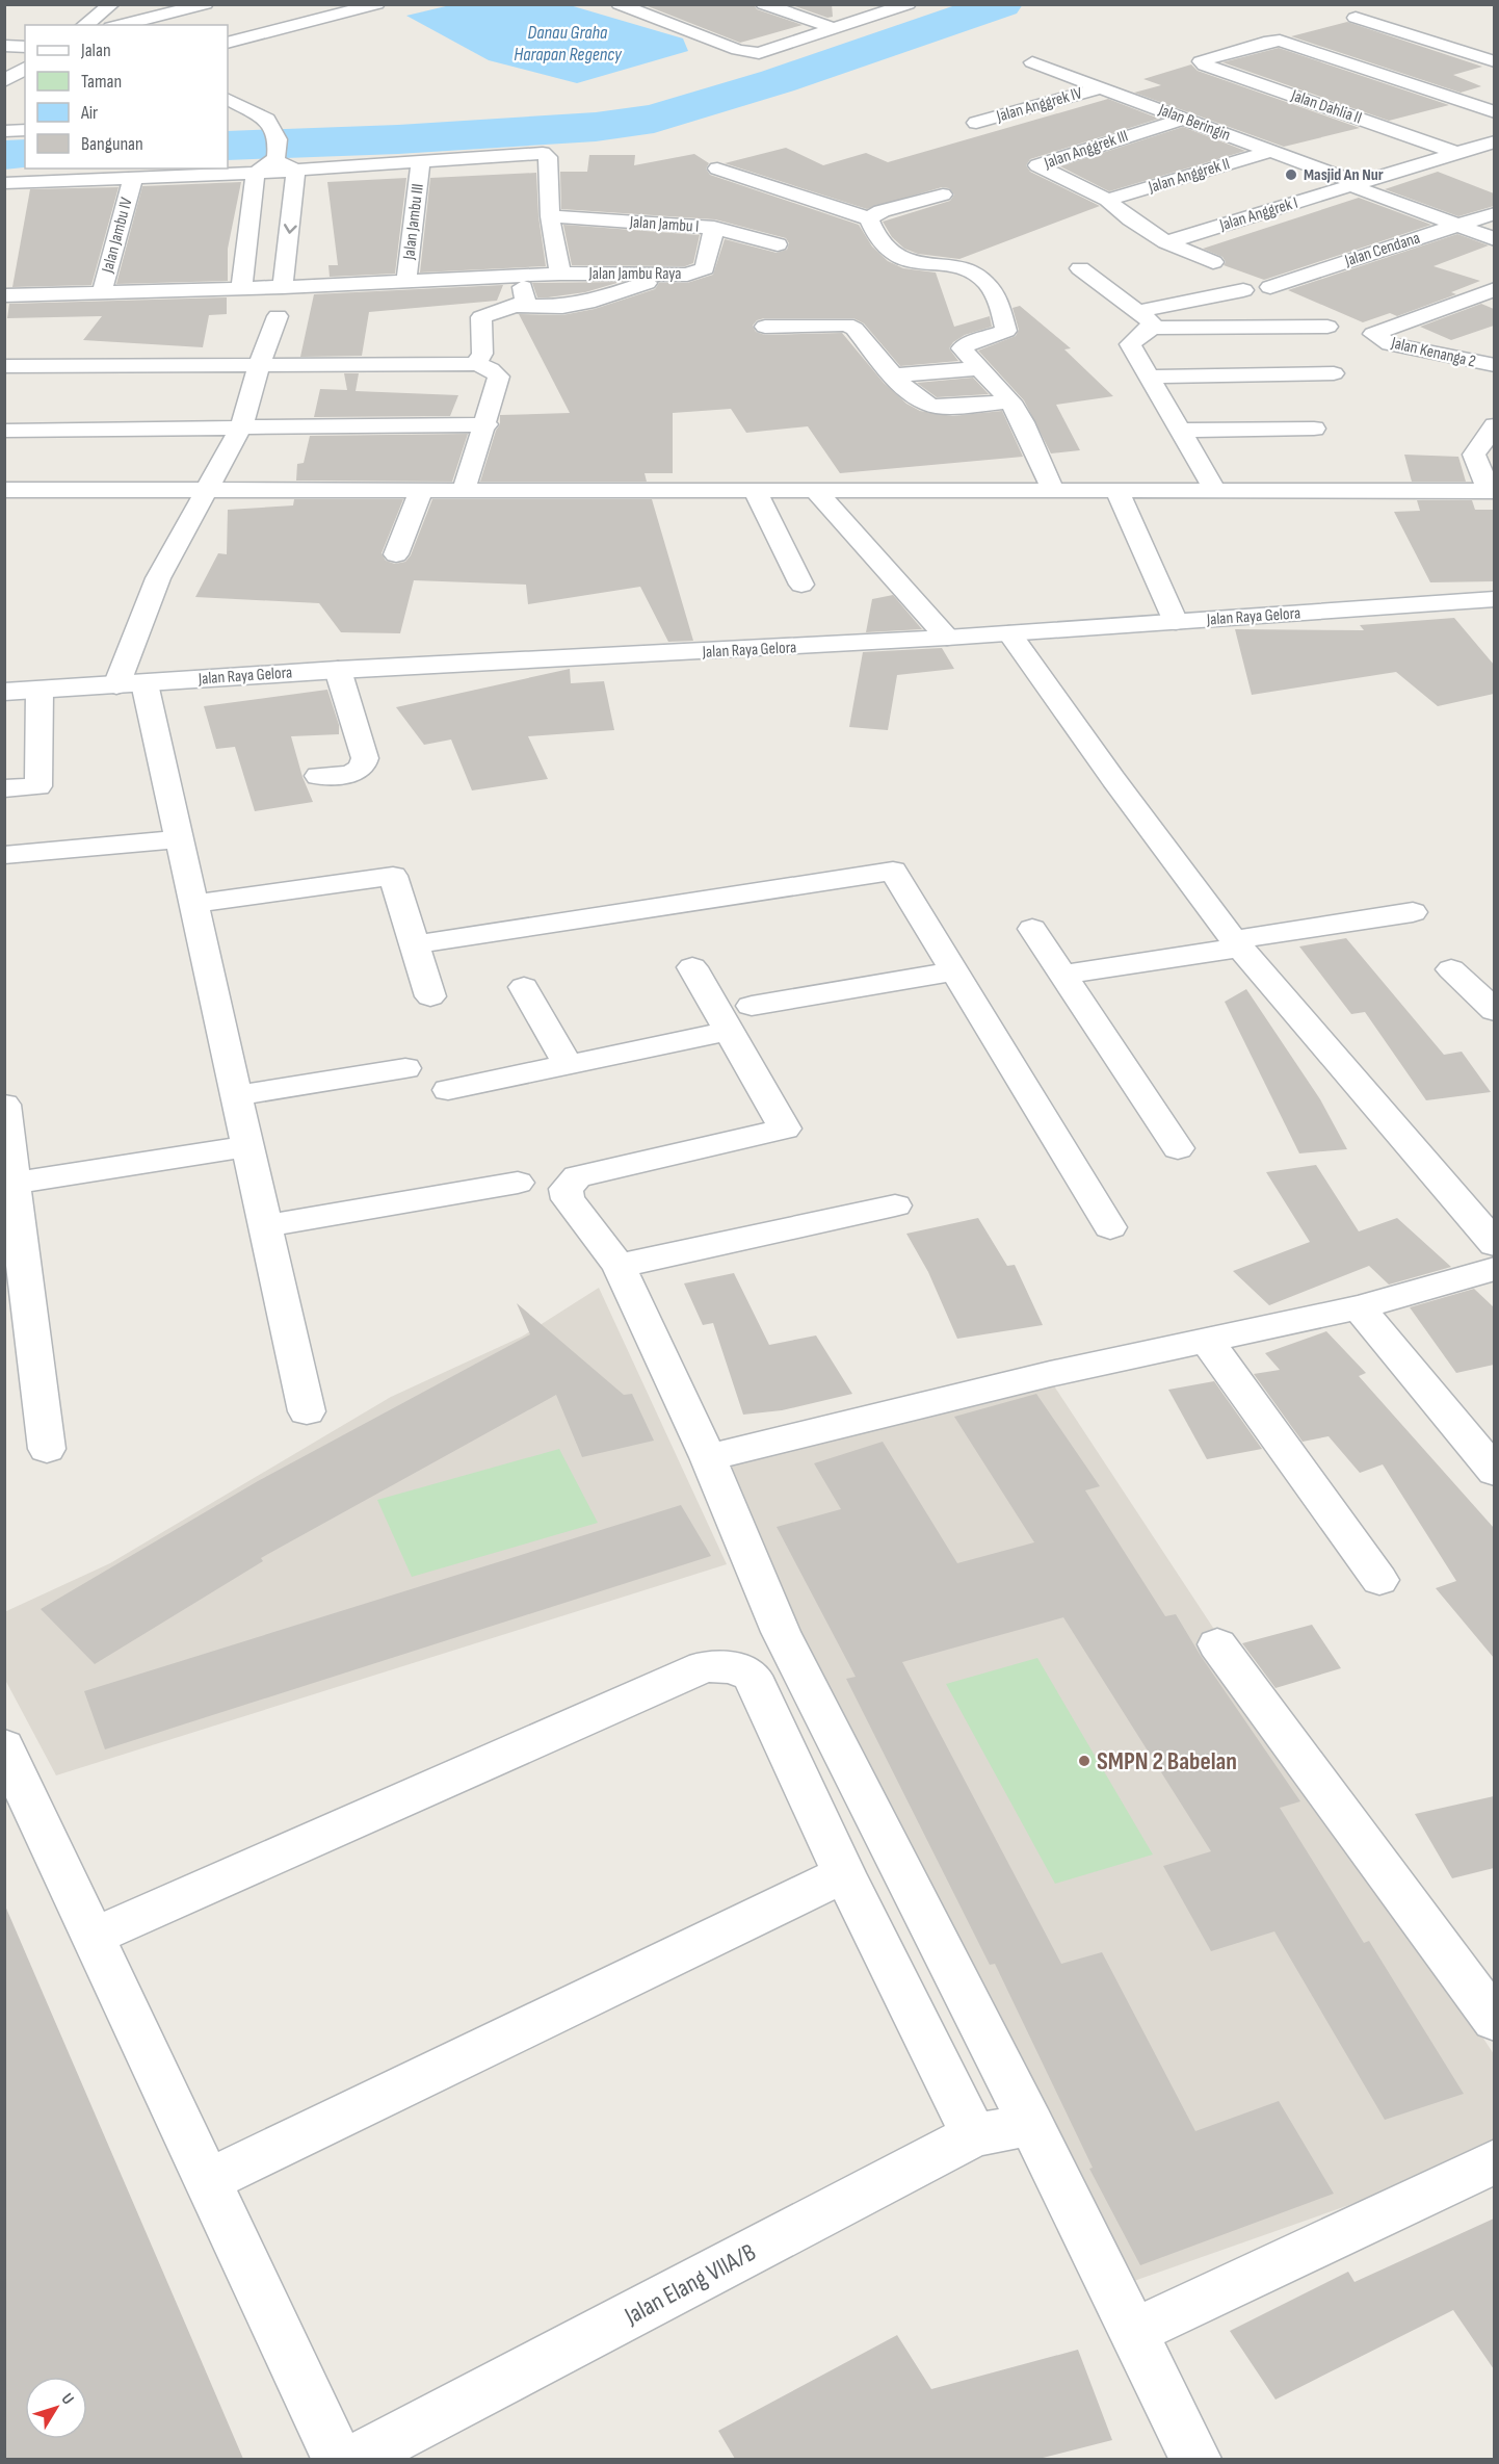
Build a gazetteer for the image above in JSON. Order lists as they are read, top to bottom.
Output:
{
  "streets": {
    "street": [
      "Jalan Anggrek IV",
      "Jalan Dahlia II",
      "Jalan Beringin",
      "Jalan Anggrek III",
      "Jalan Anggrek II",
      "Jalan Anggrek I",
      "Jalan Jambu III",
      "Jalan Jambu I",
      "Jalan Jambu IV",
      "Jalan Cendana",
      "Jalan Jambu Raya",
      "Jalan Kenanga 2",
      "Jalan Raya Gelora",
      "Jalan Elang VIIA/B"
    ]
  },
  "crossings": [
    ["Jalan Anggrek IV", "Jalan Beringin"],
    ["Jalan Dahlia II", "Jalan Anggrek I"],
    ["Jalan Beringin", "Jalan Anggrek III"],
    ["Jalan Beringin", "Jalan Anggrek II"],
    ["Jalan Beringin", "Jalan Anggrek I"],
    ["Jalan Beringin", "Jalan Cendana"],
    ["Jalan Anggrek III", "Jalan Anggrek II"],
    ["Jalan Anggrek III", "Jalan Anggrek I"],
    ["Jalan Jambu III", "Jalan Jambu Raya"],
    ["Jalan Jambu I", "Jalan Jambu Raya"],
    ["Jalan Jambu IV", "Jalan Jambu Raya"]
  ],
  "water": ["Danau Graha Harapan Regency"],
  "places": ["Masjid An Nur", "SMPN 2 Babelan"],
  "legend": [
    "Jalan",
    "Taman",
    "Air",
    "Bangunan"
  ],
  "north": "top right"
}
